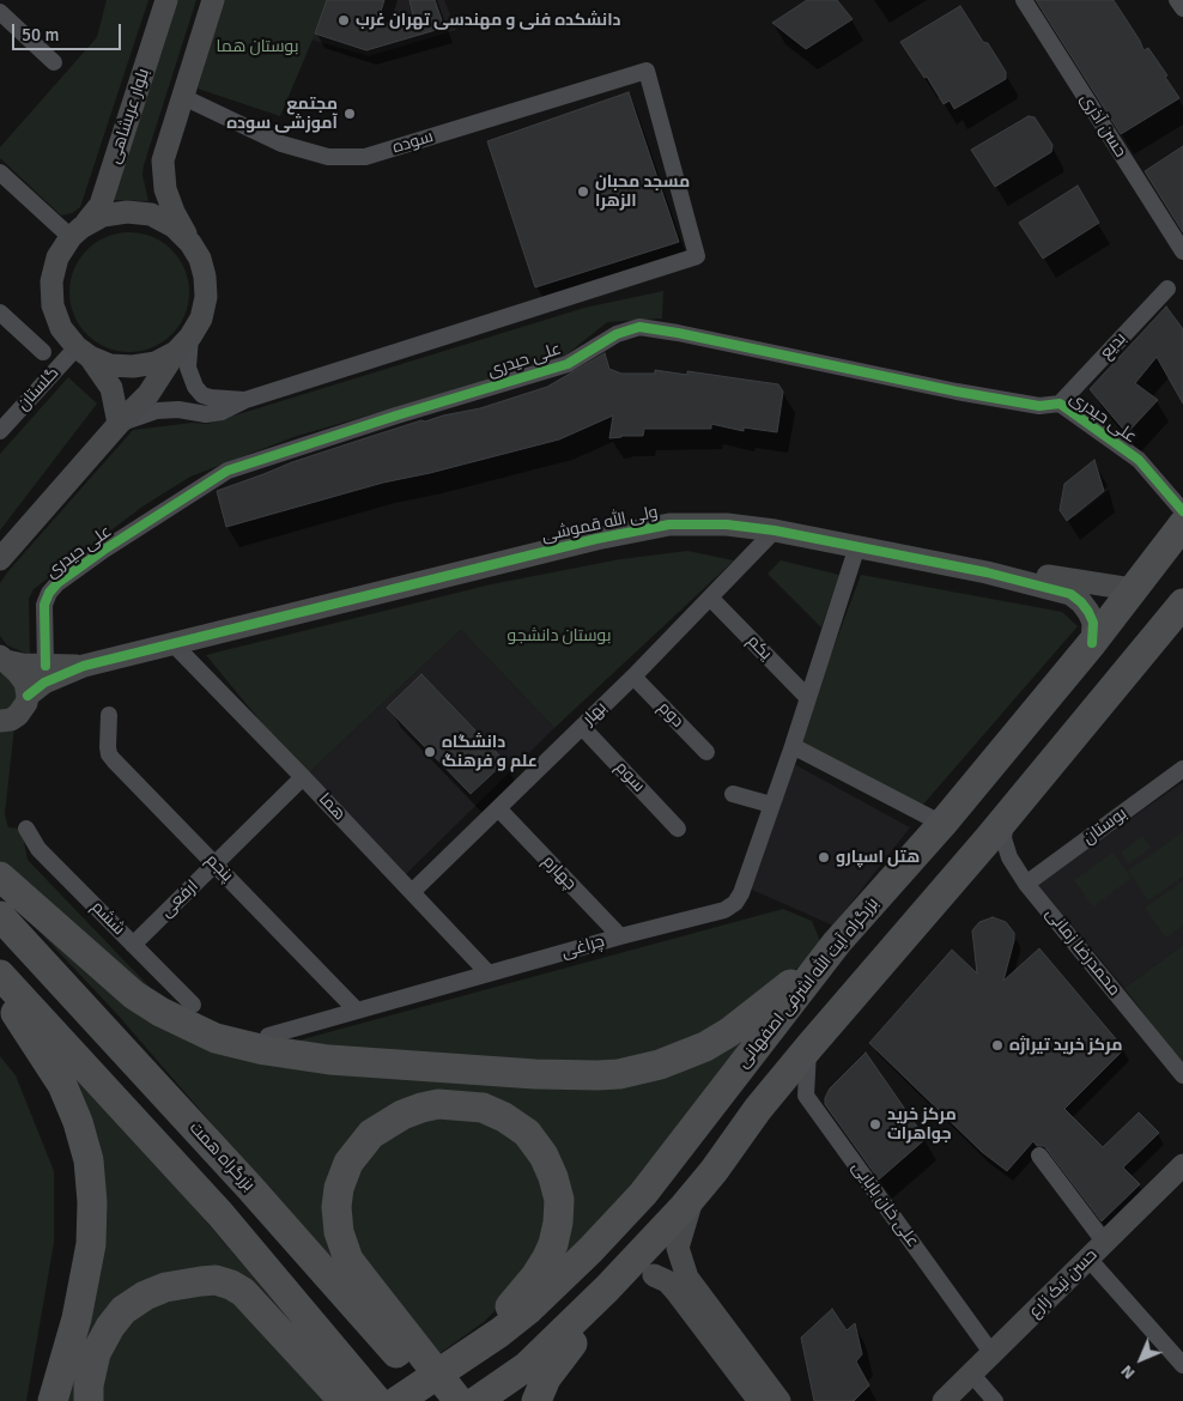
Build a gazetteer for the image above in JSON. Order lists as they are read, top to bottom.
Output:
{
  "streets": {
    "highway": ["بزرگراه آیت الله اشرفی اصفهانی", "بزرگراه همت"],
    "street": [
      "بلوار عربشاهی",
      "حسن آذری",
      "سوده",
      "بدیع",
      "علی حیدری",
      "گلستان",
      "ولی الله قموشی",
      "یکم",
      "بهار",
      "دوم",
      "سوم",
      "هما",
      "بوستان",
      "پنجم",
      "چهارم",
      "ارفعی",
      "ششم",
      "چراغی",
      "محمدرضا زمانی",
      "علی خان بابایی",
      "حسن نیک زارع"
    ]
  },
  "crossings": [
    ["بلوار عربشاهی", "گلستان"],
    ["بدیع", "علی حیدری"],
    ["ولی الله قموشی", "بهار"],
    ["ولی الله قموشی", "هما"],
    ["ولی الله قموشی", "چراغی"],
    ["ولی الله قموشی", "بزرگراه آیت الله اشرفی اصفهانی"],
    ["یکم", "بهار"],
    ["یکم", "چراغی"],
    ["بهار", "دوم"],
    ["بهار", "سوم"],
    ["بهار", "هما"],
    ["بهار", "چهارم"],
    ["هما", "ارفعی"],
    ["هما", "چراغی"],
    ["بوستان", "محمدرضا زمانی"],
    ["پنجم", "ارفعی"],
    ["پنجم", "چراغی"],
    ["چهارم", "چراغی"],
    ["ارفعی", "ششم"],
    ["بزرگراه آیت الله اشرفی اصفهانی", "بزرگراه همت"],
    ["علی خان بابایی", "حسن نیک زارع"]
  ],
  "parks": ["بوستان هما", "بوستان دانشجو"],
  "places": [
    "دانشکده فنی و مهندسی تهران غرب",
    "مجتمع آموزشی سوده",
    "مسجد محبان الزهرا",
    "دانشگاه علم و فرهنگ",
    "هتل اسپارو",
    "مرکز خرید تیراژه",
    "مرکز خرید جواهرات"
  ],
  "scale_bar": "50 m",
  "north": "bottom left"
}
